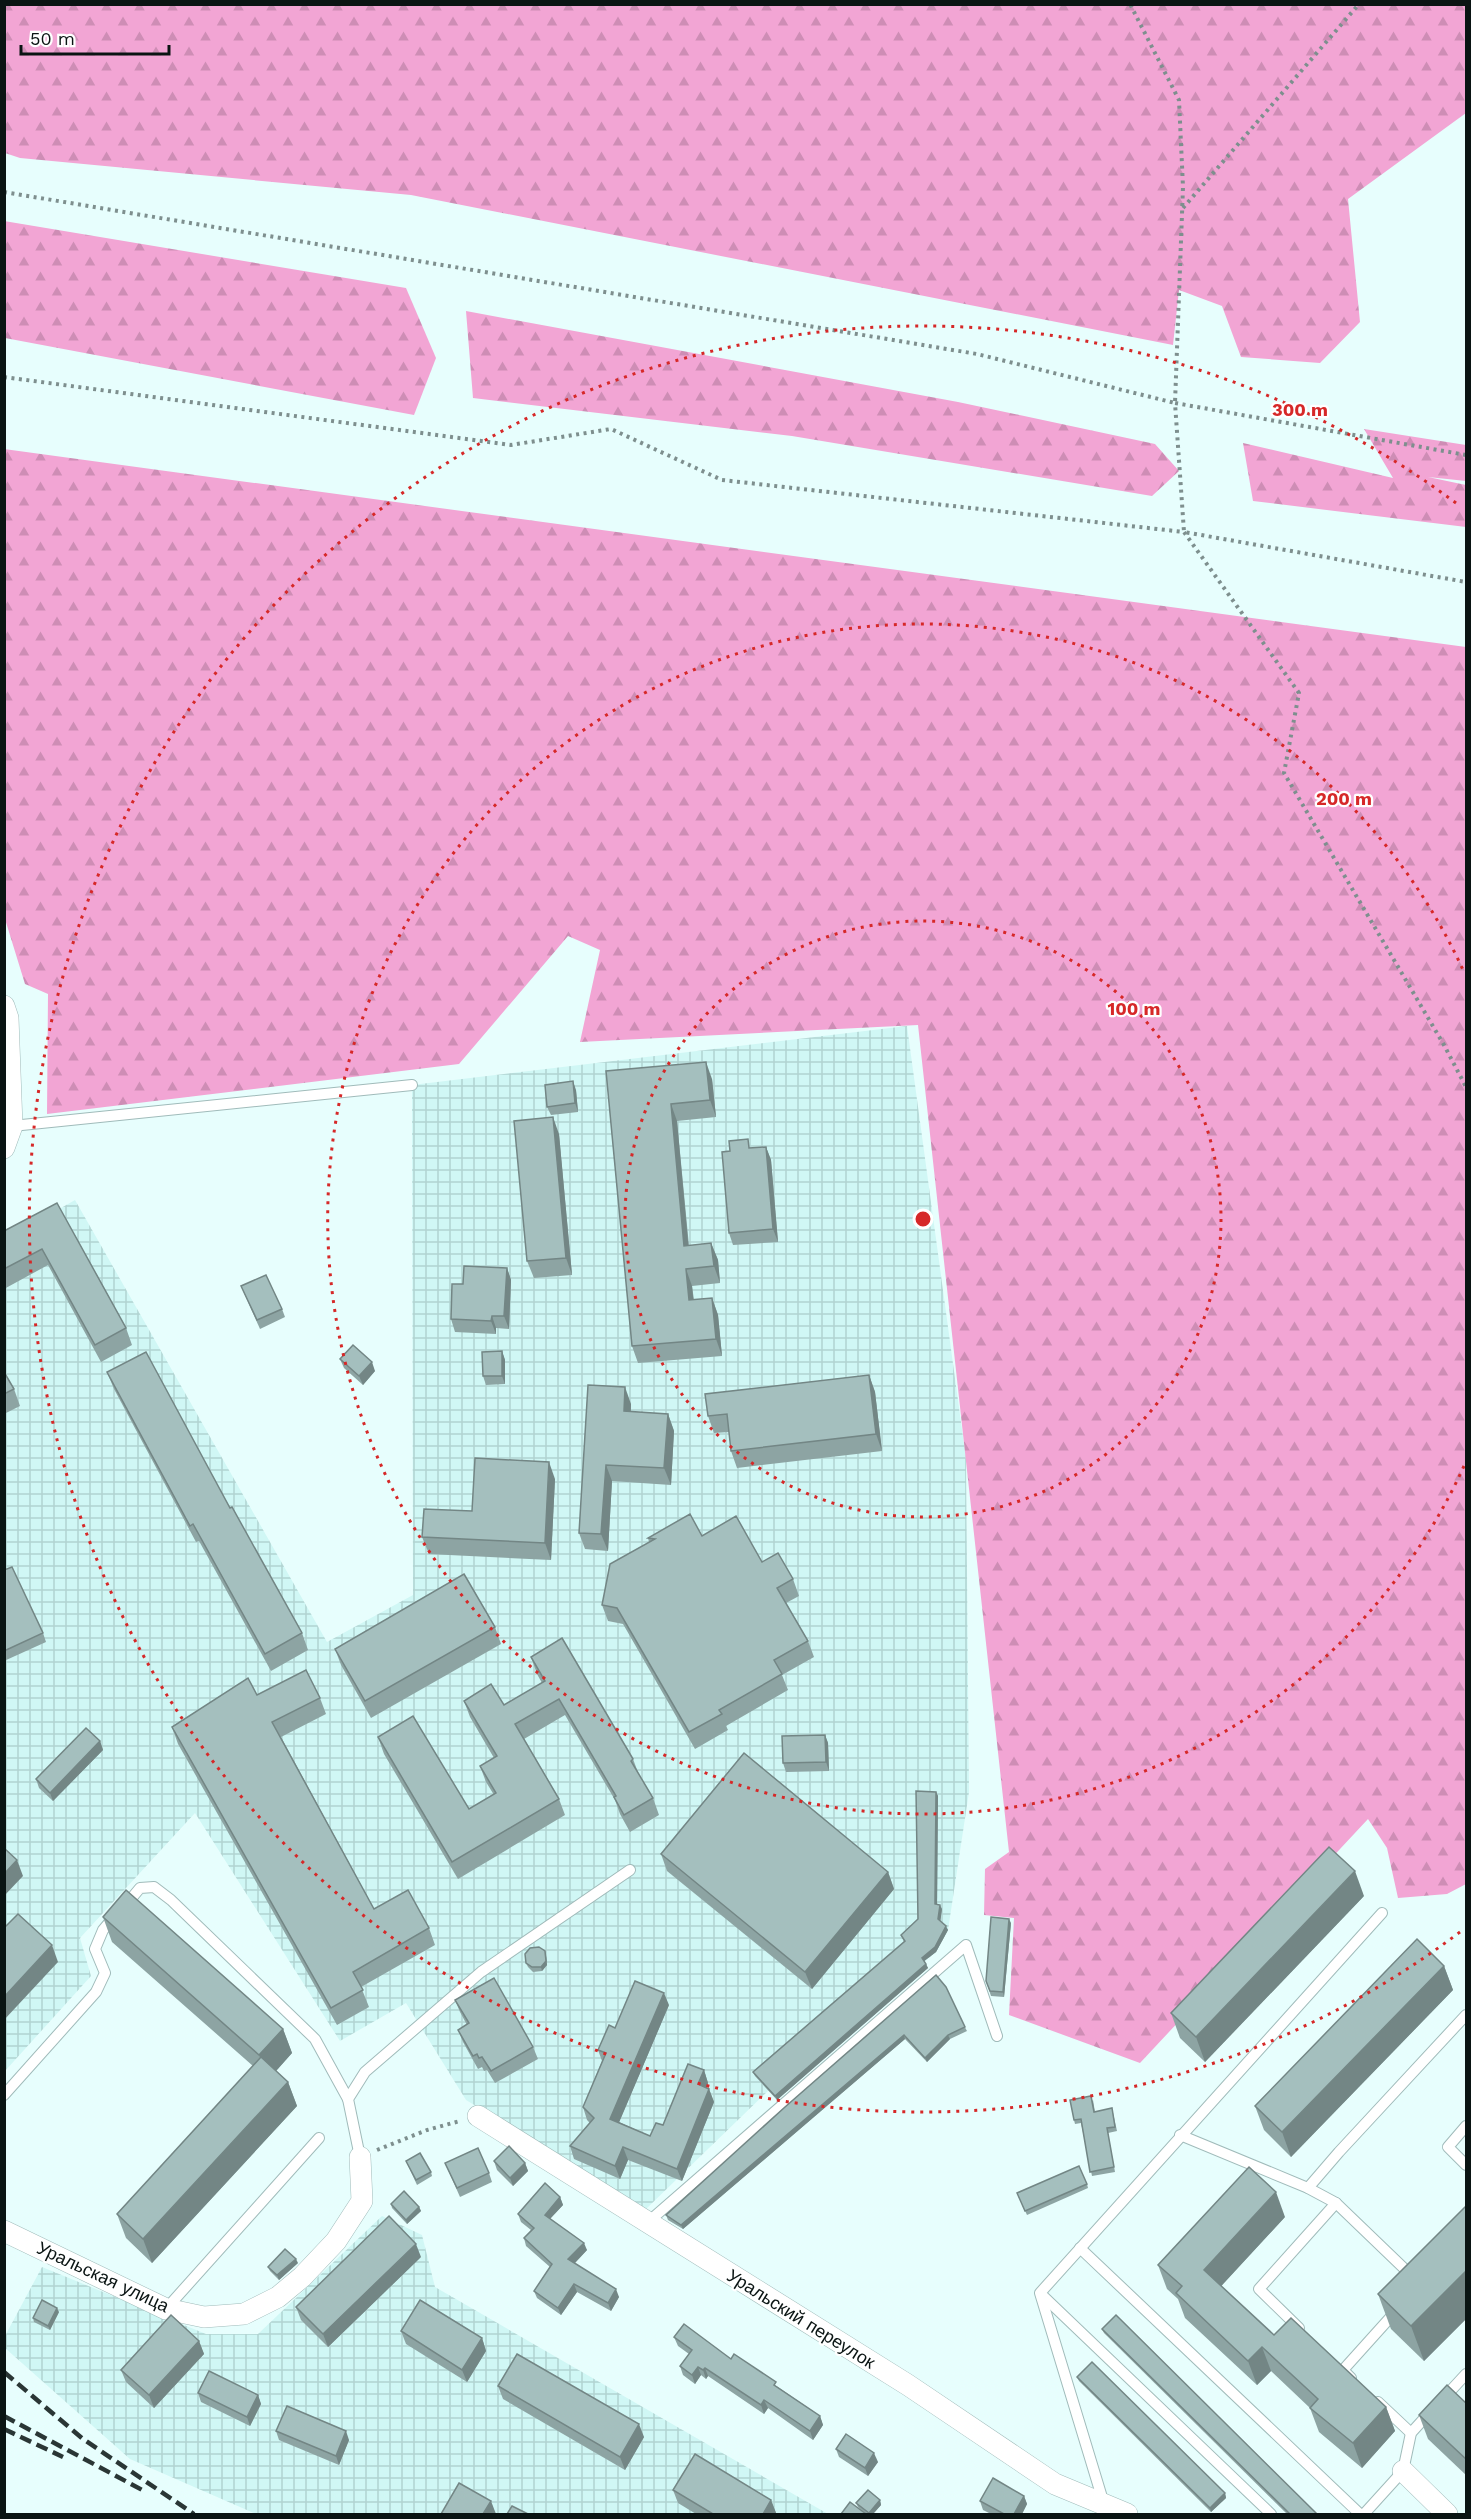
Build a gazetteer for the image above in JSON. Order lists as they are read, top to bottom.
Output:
{
  "streets": {
    "street": ["Уральская улица", "Уральский переулок"]
  },
  "scale_bar": "50 m",
  "rings": ["300 m", "200 m", "100 m"]
}
